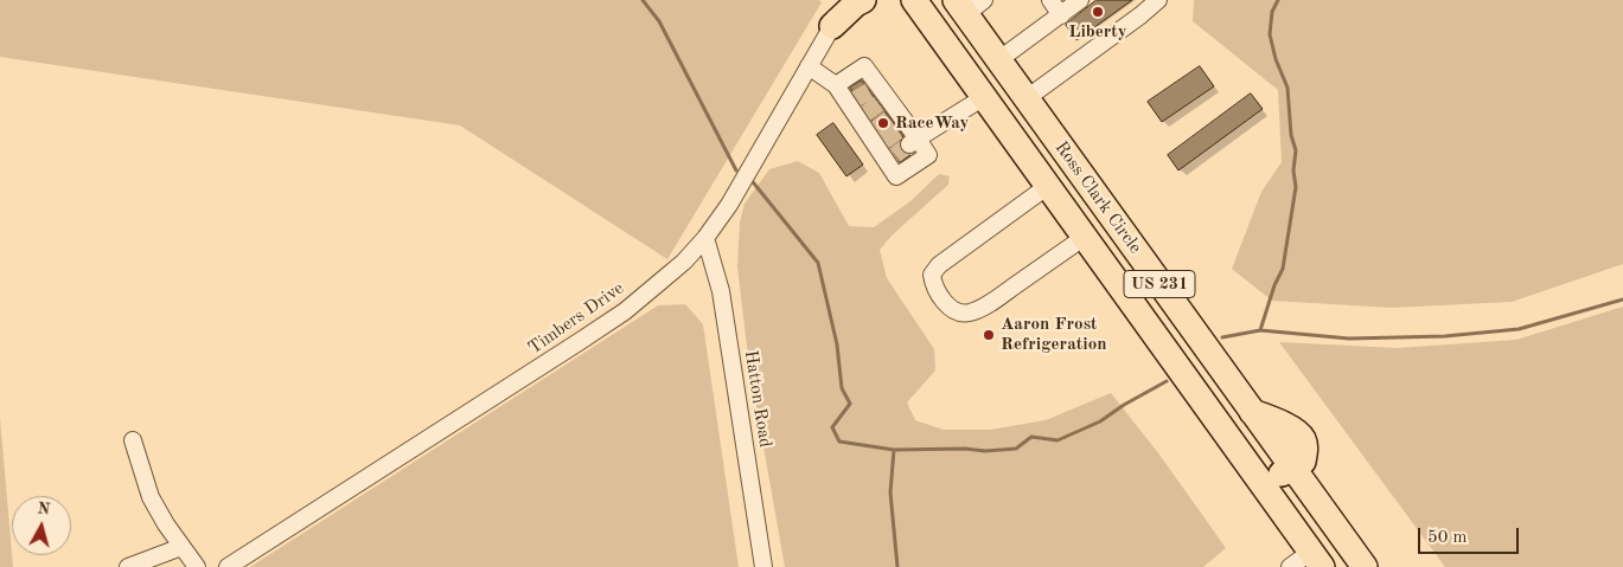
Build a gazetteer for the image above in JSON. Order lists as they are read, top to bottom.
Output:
{
  "streets": {
    "highway": ["Ross Clark Circle", "US 231"],
    "street": ["Timbers Drive", "Hatton Road"]
  },
  "crossings": [
    ["Timbers Drive", "Hatton Road"]
  ],
  "places": ["Liberty", "RaceWay", "Aaron Frost Refrigeration"],
  "scale_bar": "50 m",
  "north": "top"
}
